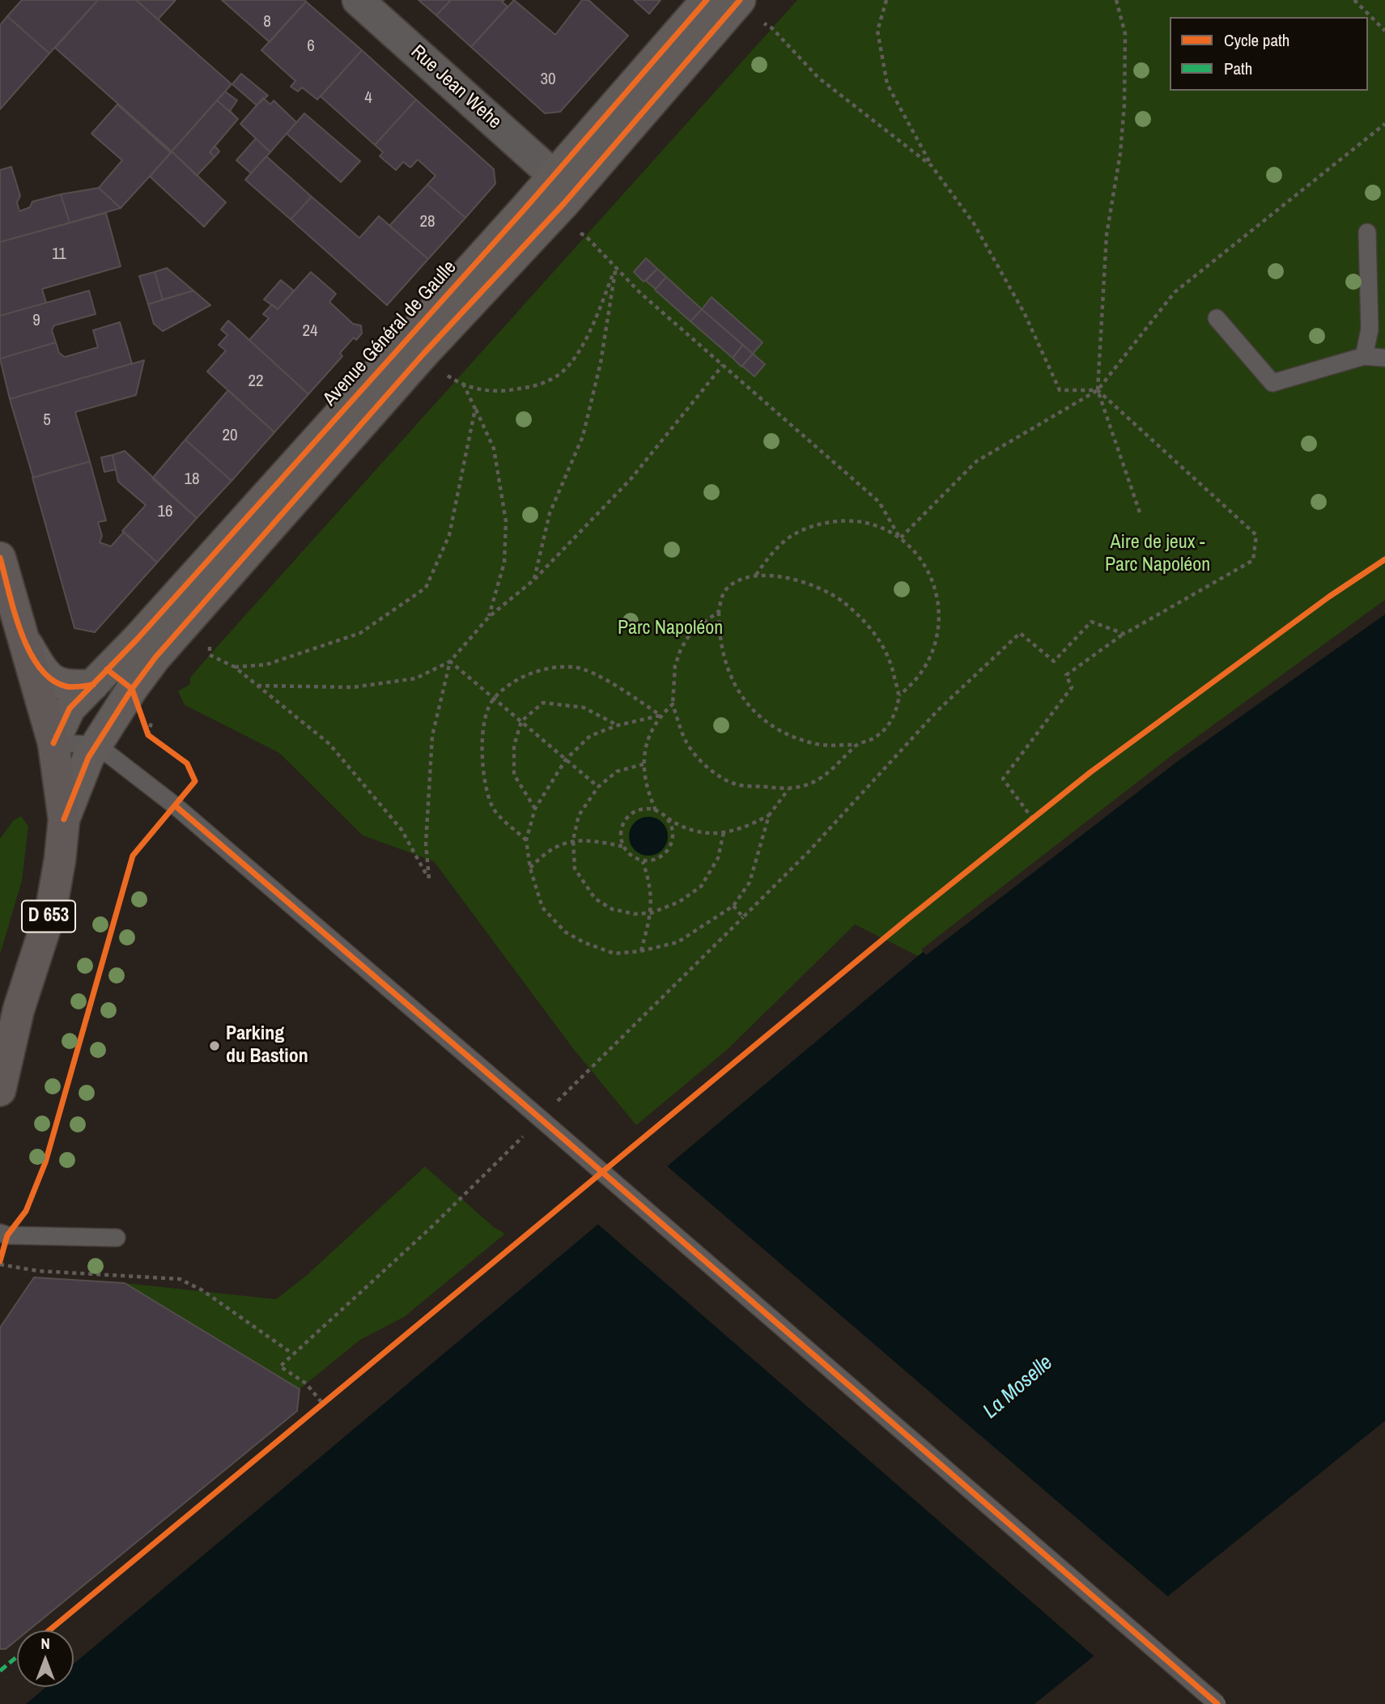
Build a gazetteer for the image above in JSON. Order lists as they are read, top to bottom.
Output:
{
  "streets": {
    "main road": ["D 653"],
    "street": ["Rue Jean Wehe", "Avenue Général de Gaulle"]
  },
  "crossings": [
    ["Rue Jean Wehe", "Avenue Général de Gaulle"],
    ["Avenue Général de Gaulle", "D 653"]
  ],
  "water": ["La Moselle"],
  "parks": ["Aire de jeux - Parc Napoléon", "Parc Napoléon"],
  "places": ["Parking du Bastion"],
  "house_numbers": [
    "8",
    "6",
    "30",
    "4",
    "28",
    "11",
    "9",
    "24",
    "22",
    "5",
    "20",
    "18",
    "16"
  ],
  "legend": ["Cycle path", "Path"],
  "north": "top"
}
